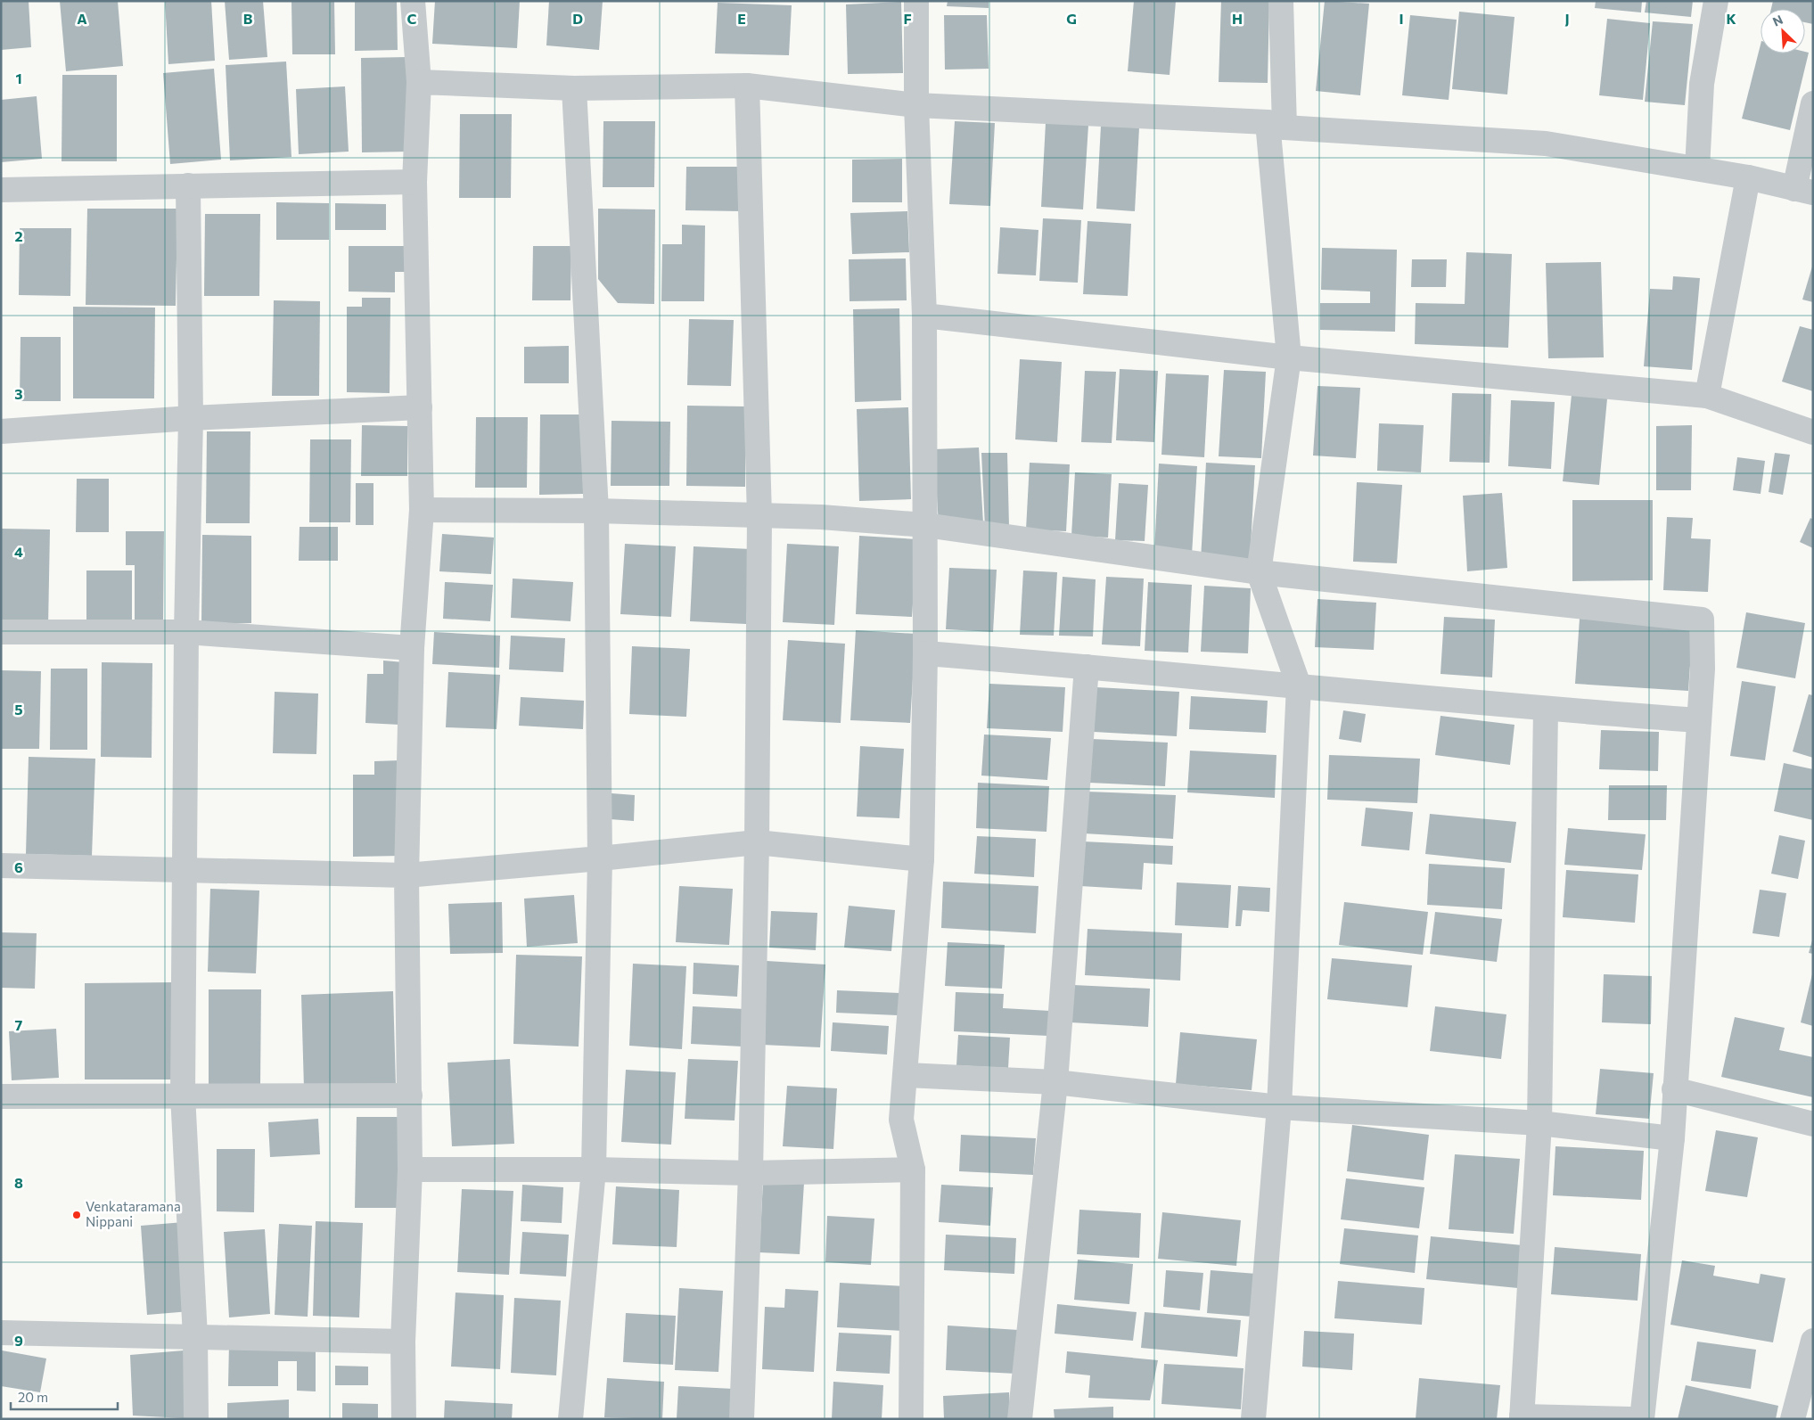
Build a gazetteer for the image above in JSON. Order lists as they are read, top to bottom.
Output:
{
  "places": ["Venkataramana Nippani"],
  "scale_bar": "20 m",
  "north": "top left",
  "grid": {
    "columns": [
      "A",
      "B",
      "C",
      "D",
      "E",
      "F",
      "G",
      "H",
      "I",
      "J",
      "K"
    ],
    "rows": [
      "1",
      "2",
      "3",
      "4",
      "5",
      "6",
      "7",
      "8",
      "9"
    ]
  }
}
